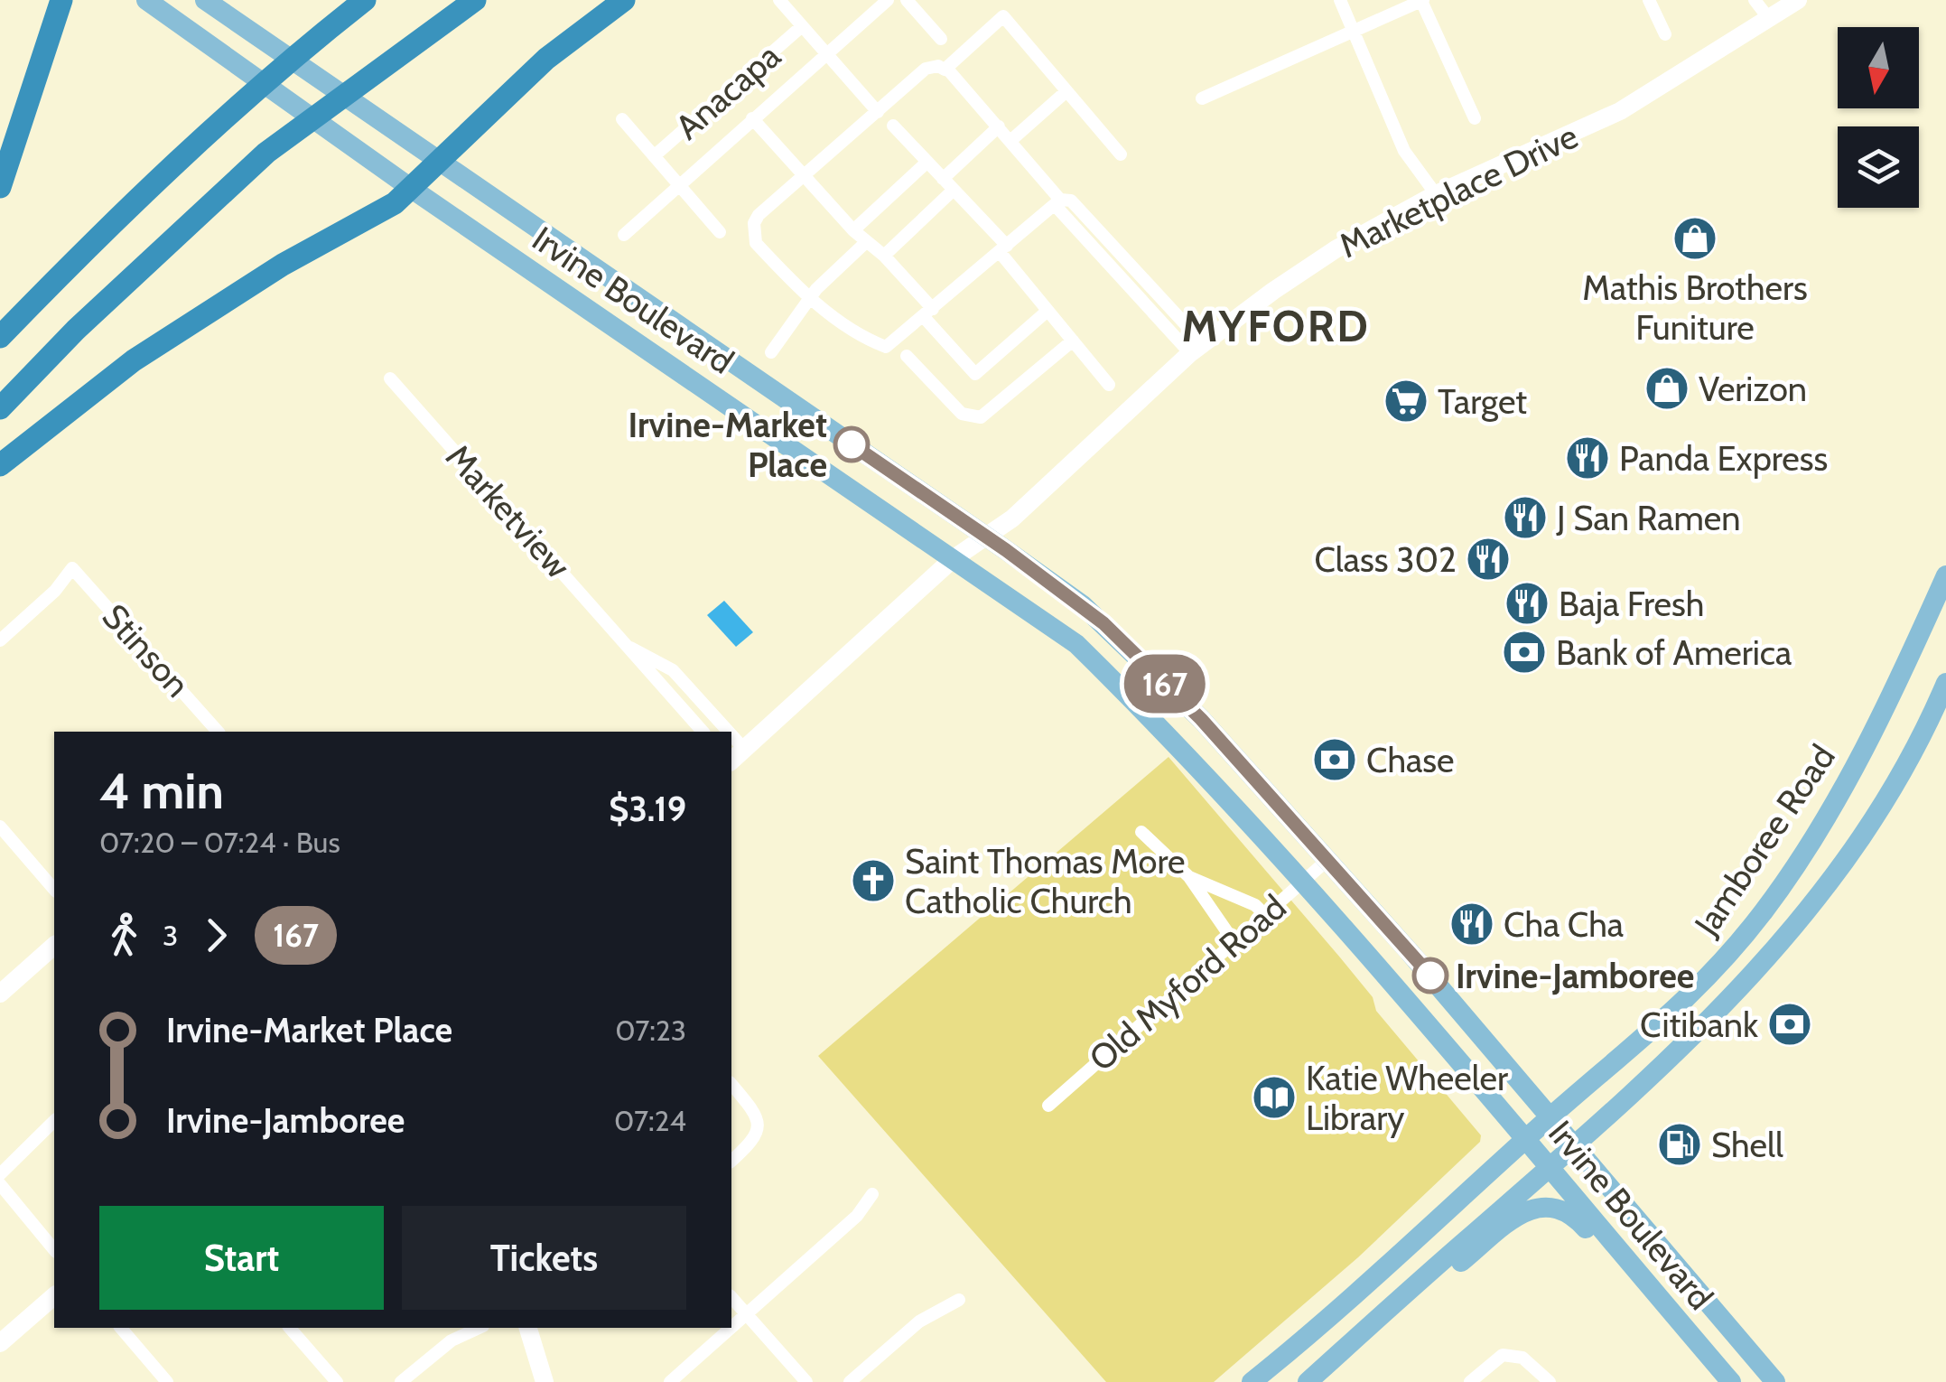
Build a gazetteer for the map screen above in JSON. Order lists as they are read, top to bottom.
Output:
{
  "streets": {
    "main road": ["Irvine Boulevard", "Jamboree Road"],
    "street": [
      "Anacapa",
      "Marketplace Drive",
      "Marketview",
      "Stinson",
      "Old Myford Road"
    ]
  },
  "crossings": [
    ["Marketplace Drive", "Irvine Boulevard"],
    ["Irvine Boulevard", "Jamboree Road"],
    ["Irvine Boulevard", "Old Myford Road"]
  ],
  "districts": ["MYFORD"],
  "places": {
    "shop": ["Mathis Brothers Funiture", "Verizon"],
    "supermarket": ["Target"],
    "other": ["Irvine-Market Place", "Irvine-Jamboree"],
    "restaurant": [
      "Panda Express",
      "J San Ramen",
      "Class 302",
      "Baja Fresh",
      "Cha Cha"
    ],
    "bank": ["Bank of America", "Chase", "Citibank"],
    "church": ["Saint Thomas More Catholic Church"],
    "library": ["Katie Wheeler Library"],
    "fuel station": ["Shell"]
  },
  "lines": ["bus line 167"],
  "north": "bottom",
  "page": {
    "on_map": "167",
    "heading": ["4 min", "07:20 – 07:24 · Bus", "$3.19"],
    "legs": ["3", "167"],
    "list": [
      {
        "name": "Irvine-Market Place",
        "value": "07:23"
      },
      {
        "name": "Irvine-Jamboree",
        "value": "07:24"
      }
    ],
    "buttons": ["Start", "Tickets"]
  }
}
